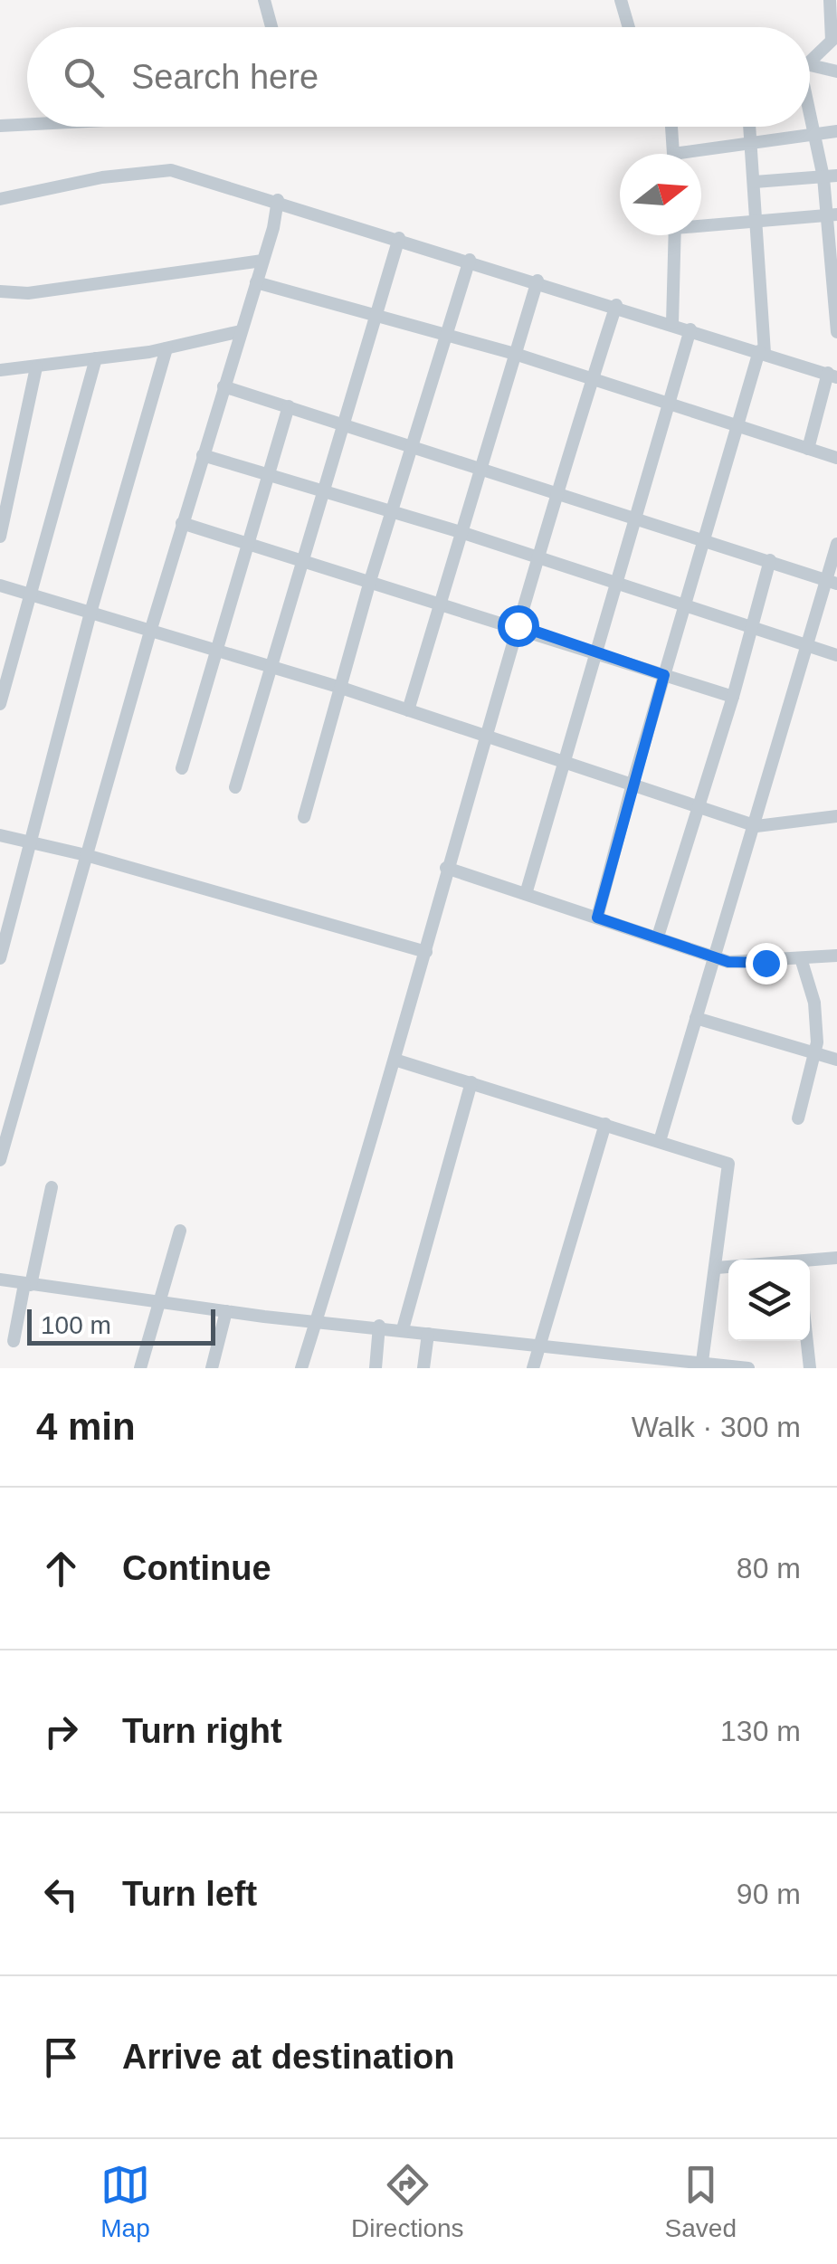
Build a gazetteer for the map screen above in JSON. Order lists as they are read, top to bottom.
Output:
{
  "scale_bar": "100 m",
  "north": "right",
  "page": {
    "search": "Search here",
    "scale": "100 m",
    "heading": ["4 min", "Walk · 300 m"],
    "list": [
      ["Continue", "80 m"],
      ["Turn right", "130 m"],
      ["Turn left", "90 m"],
      "Arrive at destination"
    ],
    "nav": ["Map", "Directions", "Saved"]
  }
}
